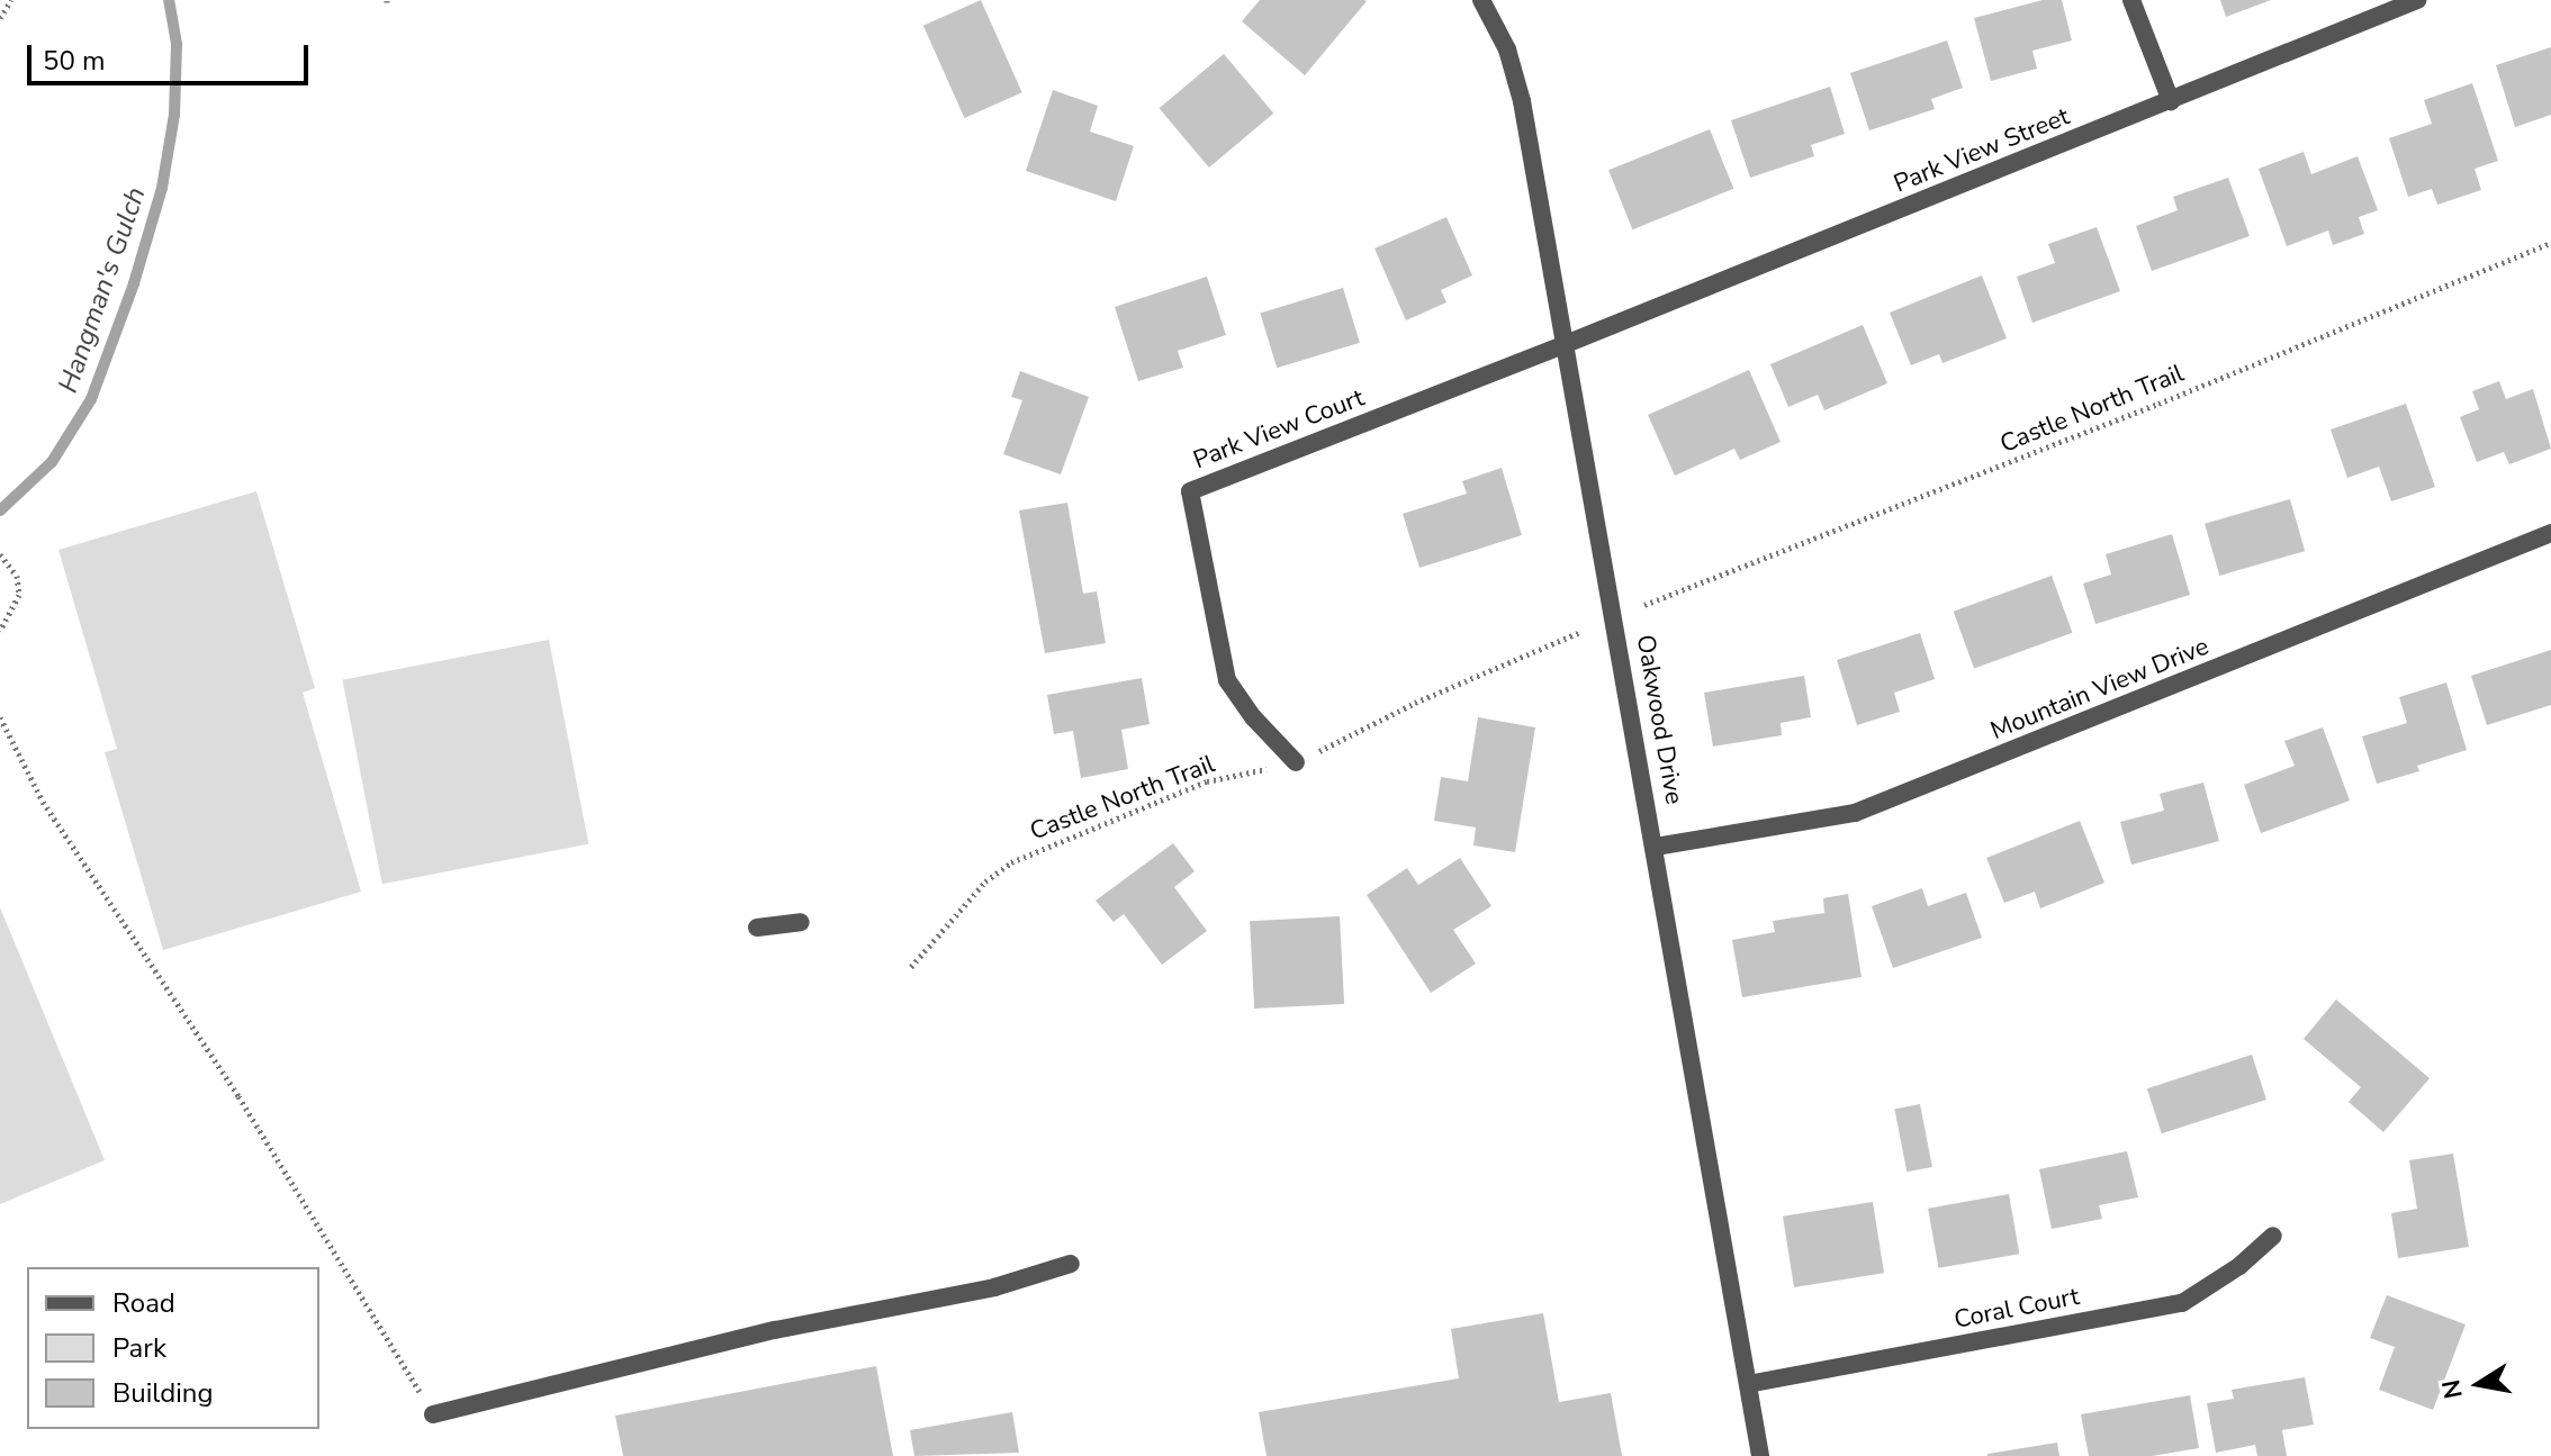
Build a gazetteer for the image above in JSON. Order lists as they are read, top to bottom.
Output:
{
  "streets": {
    "street": [
      "Park View Street",
      "Park View Court",
      "Mountain View Drive",
      "Oakwood Drive",
      "Coral Court"
    ],
    "path": ["Castle North Trail"]
  },
  "crossings": [
    ["Park View Street", "Park View Court"],
    ["Park View Street", "Oakwood Drive"],
    ["Castle North Trail", "Park View Court"],
    ["Park View Court", "Oakwood Drive"],
    ["Mountain View Drive", "Oakwood Drive"],
    ["Oakwood Drive", "Coral Court"]
  ],
  "water": ["Hangman's Gulch"],
  "legend": ["Road", "Park", "Building"],
  "scale_bar": "50 m",
  "north": "left"
}
